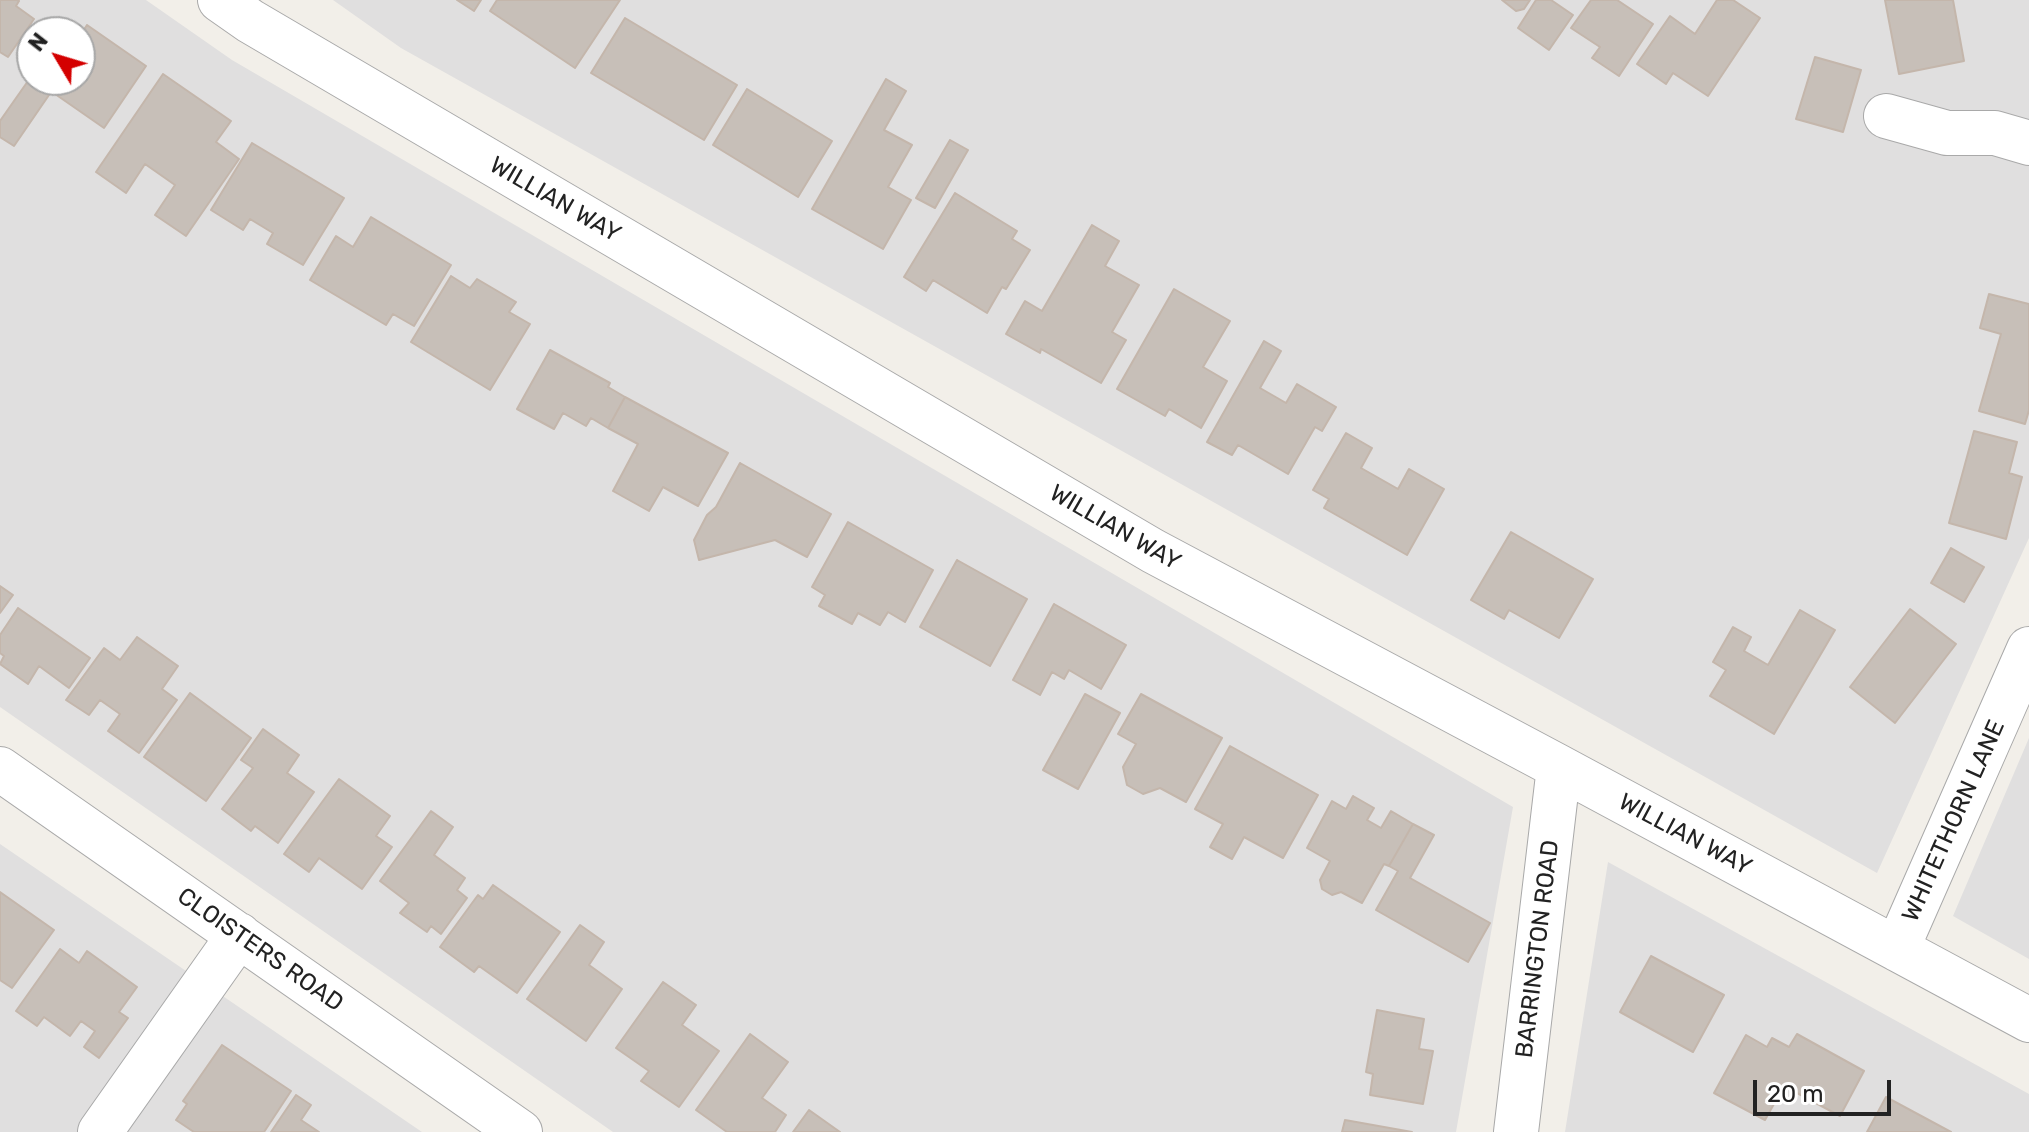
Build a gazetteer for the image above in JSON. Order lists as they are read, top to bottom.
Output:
{
  "streets": {
    "street": [
      "WILLIAN WAY",
      "WHITETHORN LANE",
      "BARRINGTON ROAD",
      "CLOISTERS ROAD"
    ]
  },
  "crossings": [
    ["WILLIAN WAY", "WHITETHORN LANE"],
    ["WILLIAN WAY", "BARRINGTON ROAD"]
  ],
  "scale_bar": "20 m",
  "north": "top left"
}
